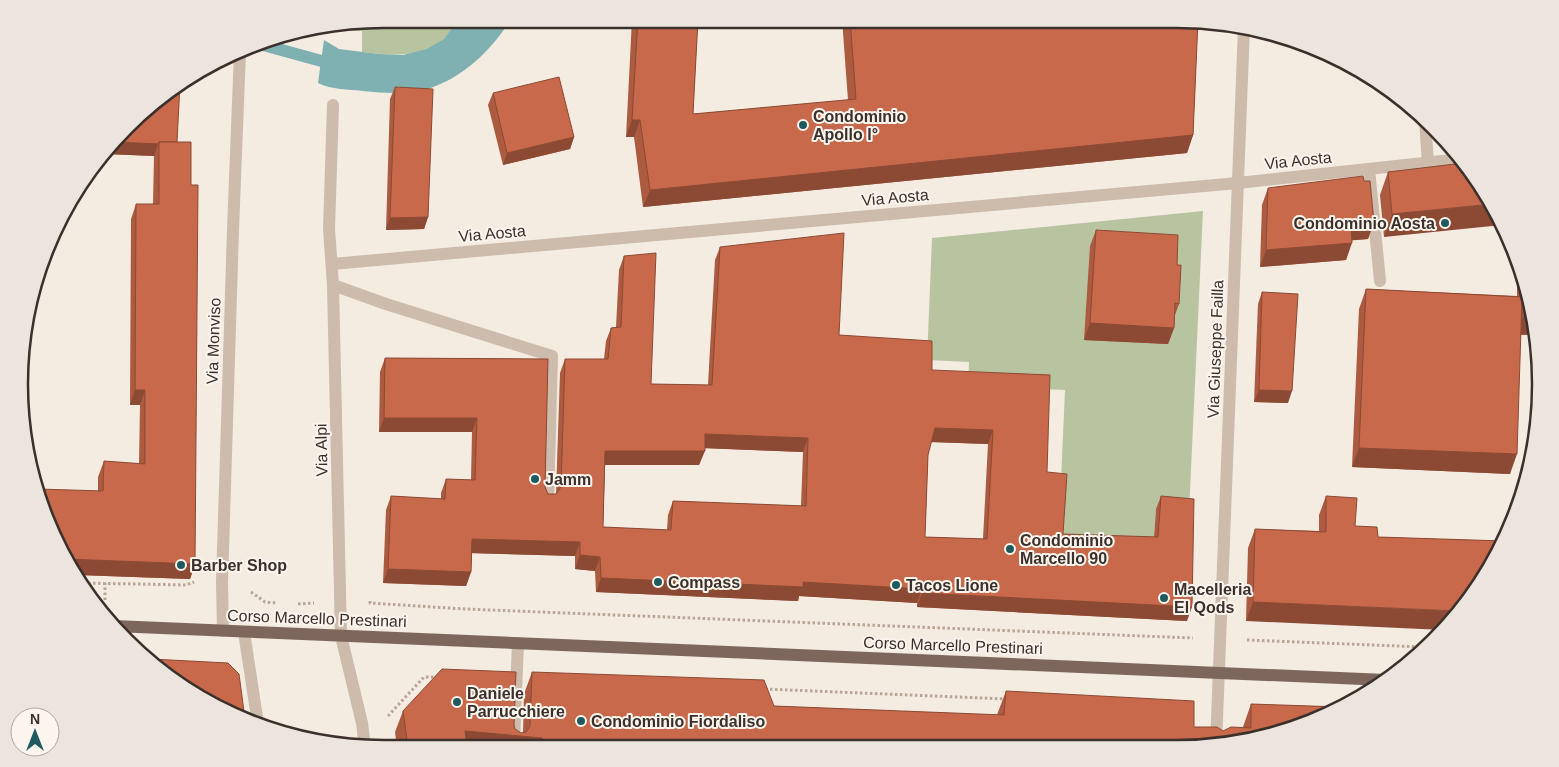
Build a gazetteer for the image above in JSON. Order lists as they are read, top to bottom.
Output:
{
  "streets": {
    "main road": ["Corso Marcello Prestinari"],
    "street": [
      "Via Aosta",
      "Via Monviso",
      "Via Giuseppe Failla",
      "Via Alpi"
    ]
  },
  "crossings": [
    ["Via Aosta", "Via Giuseppe Failla"],
    ["Via Aosta", "Via Alpi"],
    ["Via Monviso", "Corso Marcello Prestinari"],
    ["Via Giuseppe Failla", "Corso Marcello Prestinari"],
    ["Via Alpi", "Corso Marcello Prestinari"]
  ],
  "places": [
    "Condominio Apollo I°",
    "Condominio Aosta",
    "Jamm",
    "Condominio Marcello 90",
    "Barber Shop",
    "Compass",
    "Tacos Lione",
    "Macelleria El Qods",
    "Daniele Parrucchiere",
    "Condominio Fiordaliso"
  ],
  "north": "top"
}
